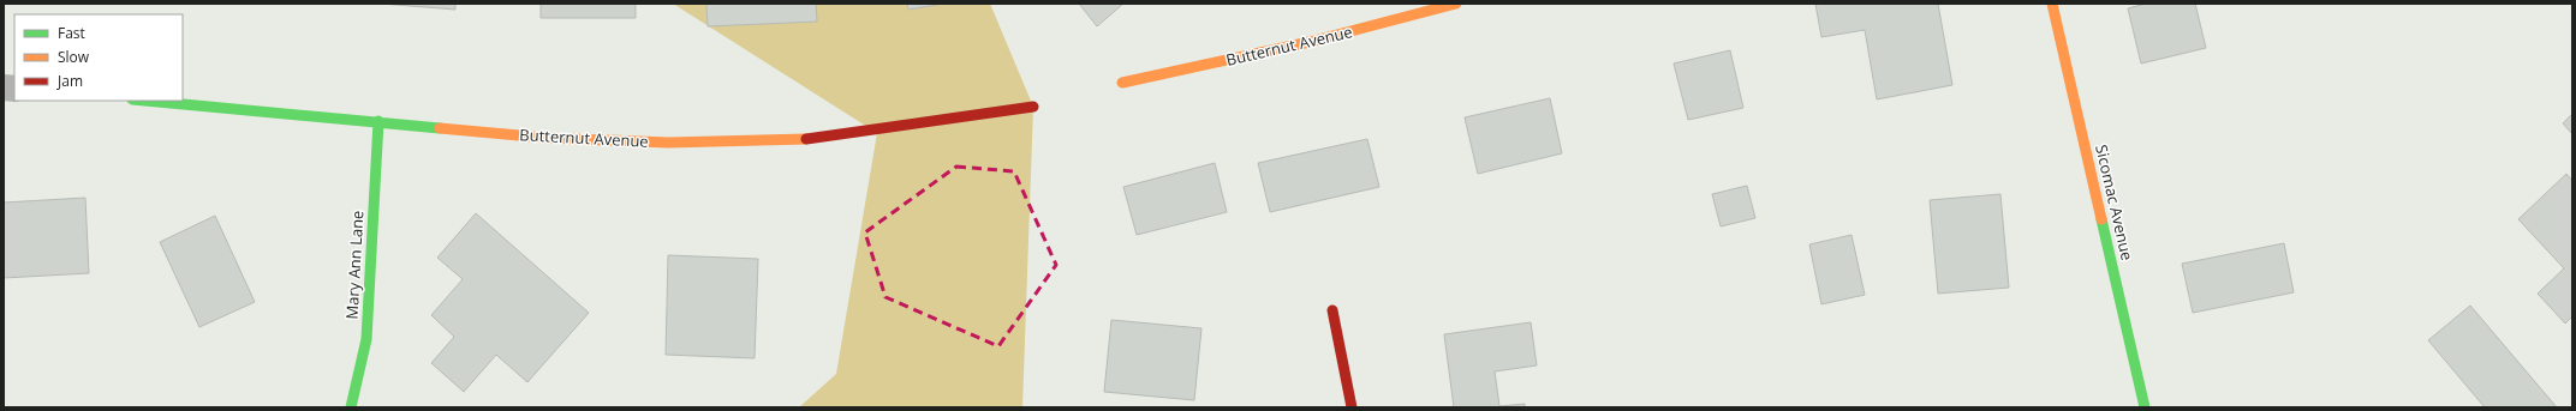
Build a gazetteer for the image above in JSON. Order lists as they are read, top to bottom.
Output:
{
  "streets": {
    "street": ["Butternut Avenue", "Sicomac Avenue", "Mary Ann Lane"]
  },
  "crossings": [
    ["Butternut Avenue", "Mary Ann Lane"]
  ],
  "legend": ["Fast", "Slow", "Jam"]
}
